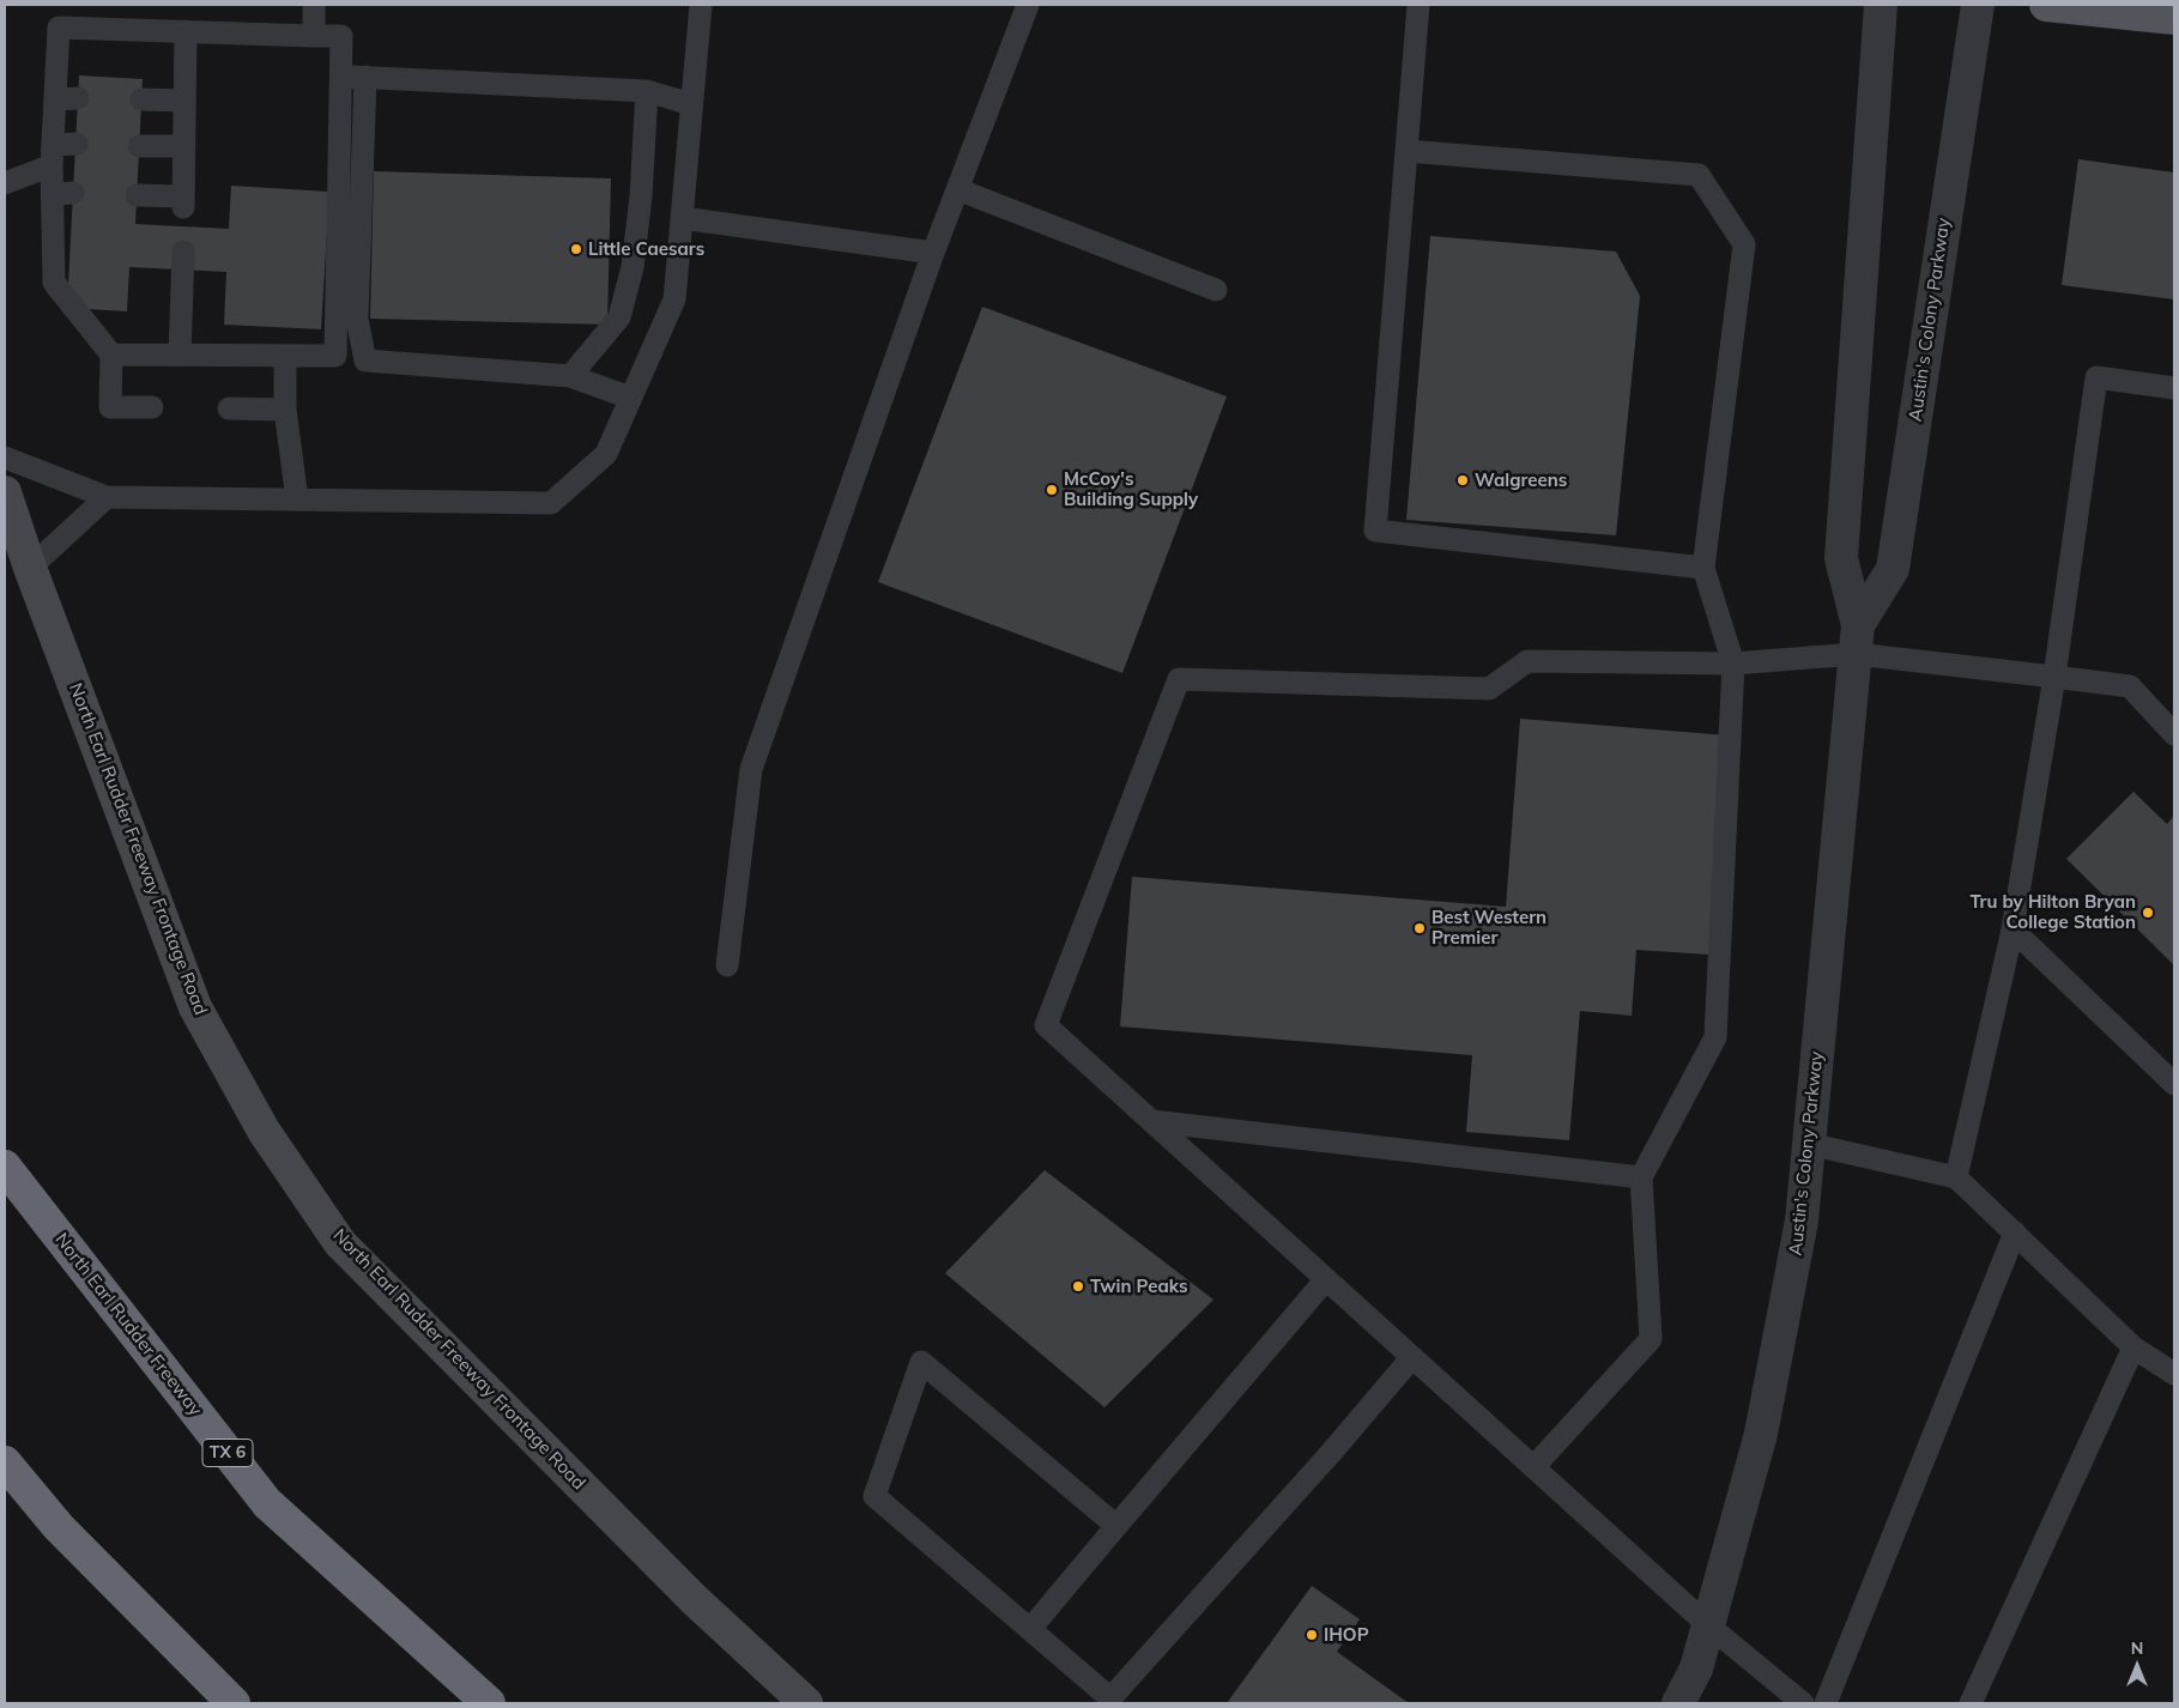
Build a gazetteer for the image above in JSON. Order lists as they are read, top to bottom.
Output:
{
  "streets": {
    "highway": ["North Earl Rudder Freeway", "TX 6"],
    "main road": ["North Earl Rudder Freeway Frontage Road"],
    "street": ["Austin's Colony Parkway"]
  },
  "places": [
    "Little Caesars",
    "Walgreens",
    "McCoy's Building Supply",
    "Tru by Hilton Bryan College Station",
    "Best Western Premier",
    "Twin Peaks",
    "IHOP"
  ],
  "north": "top"
}
